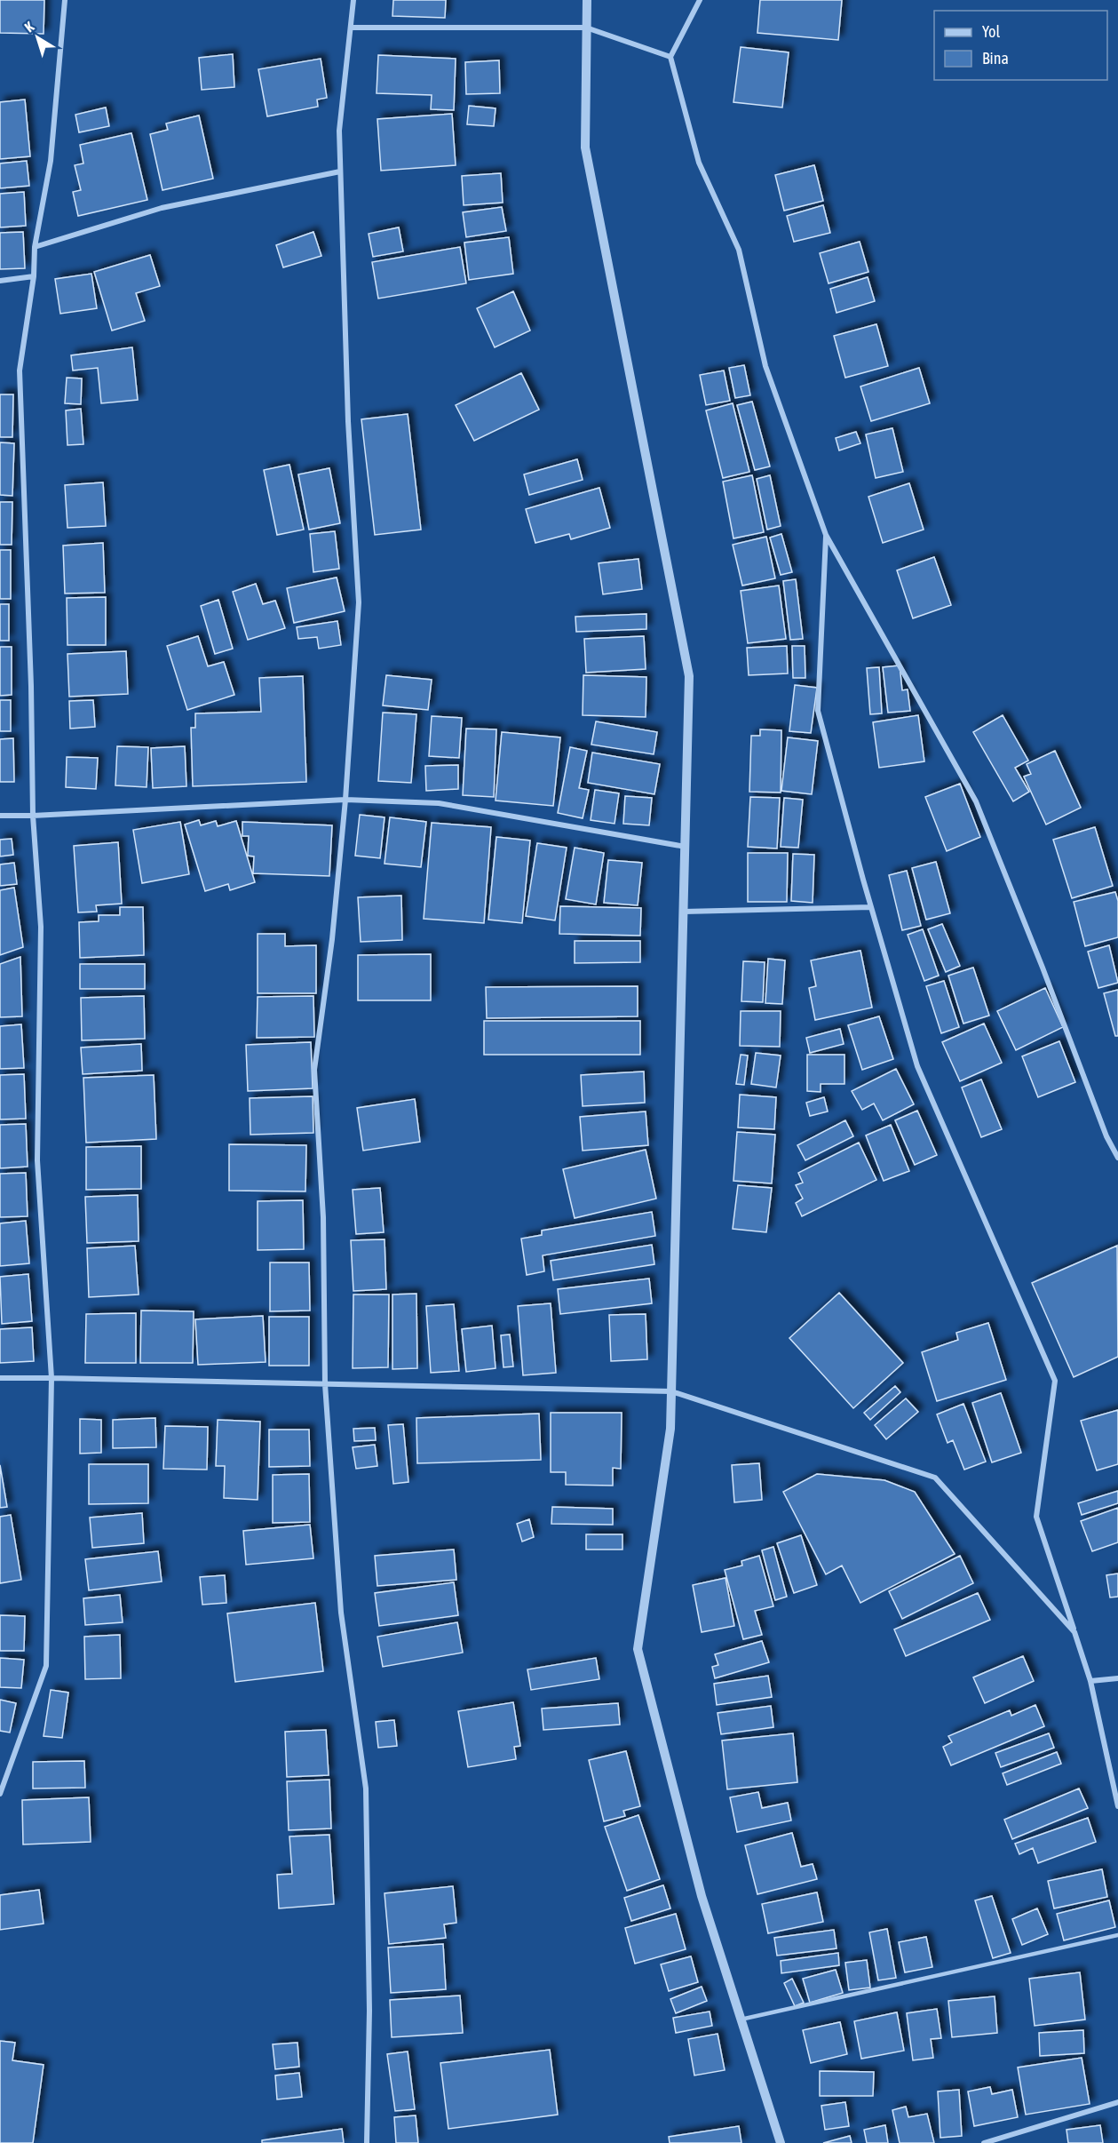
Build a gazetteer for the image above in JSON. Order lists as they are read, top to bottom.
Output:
{
  "legend": ["Yol", "Bina"],
  "north": "top left"
}
